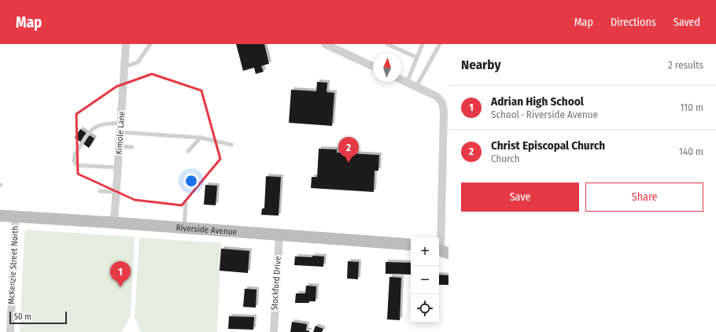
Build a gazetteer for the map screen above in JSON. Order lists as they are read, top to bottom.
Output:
{
  "streets": {
    "street": [
      "Kimole Lane",
      "Riverside Avenue",
      "McKenzie Street North",
      "Stockford Drive"
    ]
  },
  "crossings": [
    ["Kimole Lane", "Riverside Avenue"],
    ["Riverside Avenue", "McKenzie Street North"],
    ["Riverside Avenue", "Stockford Drive"]
  ],
  "scale_bar": "50 m",
  "north": "top",
  "page": {
    "header": "Map",
    "nav": ["Map", "Directions", "Saved"],
    "heading": ["Nearby", "2 results"],
    "list": [
      {
        "mark": "1",
        "name": "Adrian High School",
        "note": "School · Riverside Avenue",
        "value": "110 m"
      },
      {
        "mark": "2",
        "name": "Christ Episcopal Church",
        "note": "Church",
        "value": "140 m"
      }
    ],
    "pins": ["2", "1"],
    "buttons": ["Save", "Share"],
    "map_buttons": ["+", "−"],
    "scale": "50 m"
  }
}
